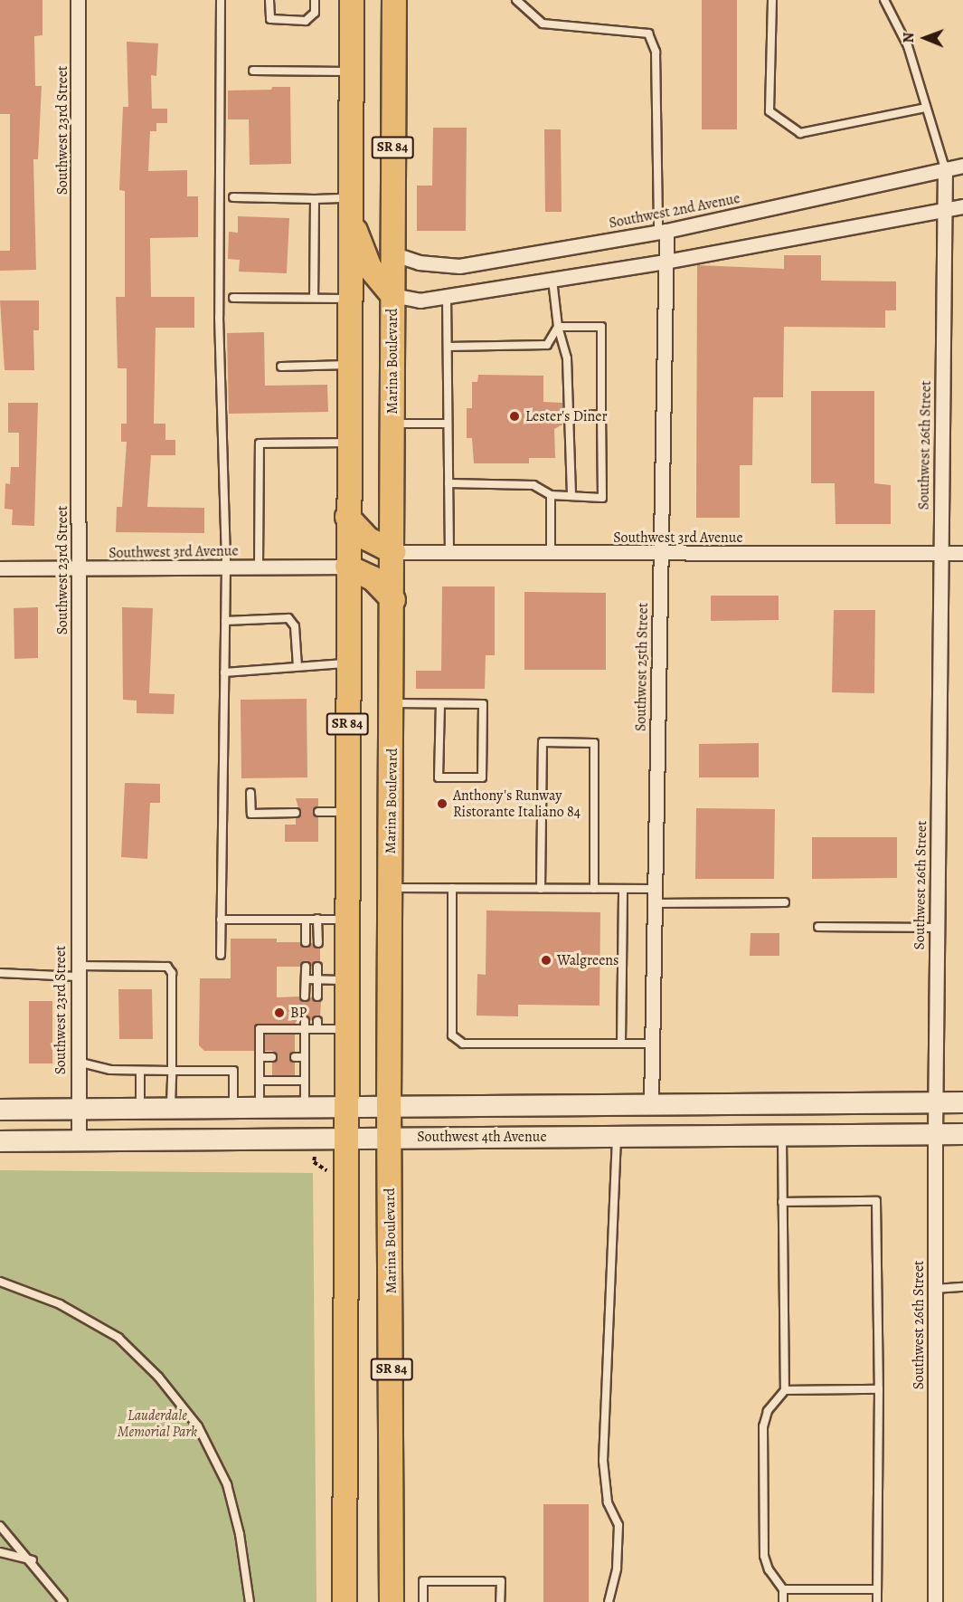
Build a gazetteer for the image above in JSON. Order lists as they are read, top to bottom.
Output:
{
  "streets": {
    "main road": ["SR 84", "Marina Boulevard"],
    "street": [
      "Southwest 23rd Street",
      "Southwest 2nd Avenue",
      "Southwest 26th Street",
      "Southwest 3rd Avenue",
      "Southwest 25th Street",
      "Southwest 4th Avenue"
    ]
  },
  "crossings": [
    ["Southwest 23rd Street", "Southwest 3rd Avenue"],
    ["Southwest 23rd Street", "Southwest 4th Avenue"],
    ["SR 84", "Southwest 3rd Avenue"],
    ["SR 84", "Southwest 4th Avenue"],
    ["Southwest 2nd Avenue", "Marina Boulevard"],
    ["Southwest 2nd Avenue", "Southwest 26th Street"],
    ["Southwest 2nd Avenue", "Southwest 25th Street"],
    ["Marina Boulevard", "Southwest 3rd Avenue"],
    ["Marina Boulevard", "Southwest 4th Avenue"],
    ["Southwest 26th Street", "Southwest 3rd Avenue"],
    ["Southwest 26th Street", "Southwest 4th Avenue"],
    ["Southwest 3rd Avenue", "Southwest 25th Street"],
    ["Southwest 25th Street", "Southwest 4th Avenue"]
  ],
  "parks": ["Lauderdale Memorial Park"],
  "places": [
    "Lester's Diner",
    "Anthony's Runway Ristorante Italiano 84",
    "Walgreens",
    "BP"
  ],
  "north": "left"
}
